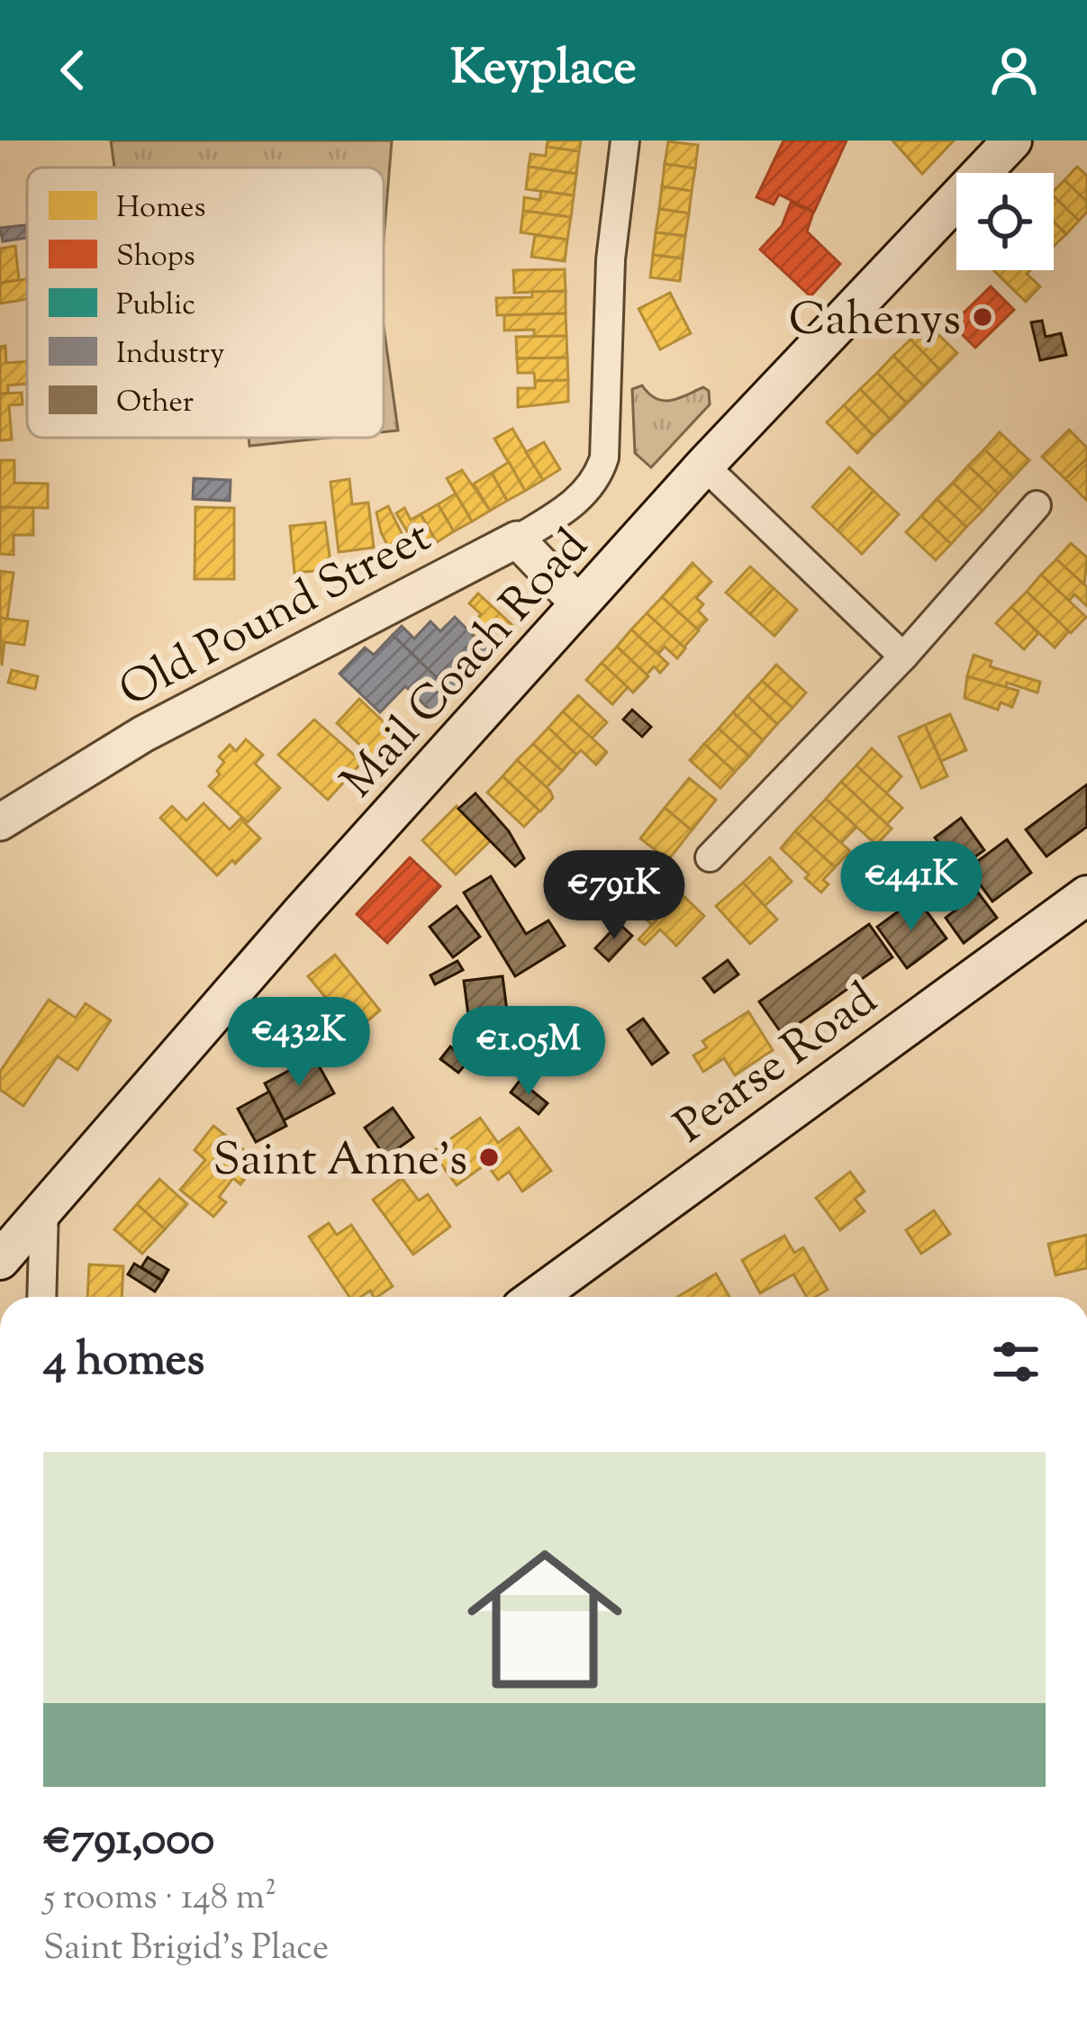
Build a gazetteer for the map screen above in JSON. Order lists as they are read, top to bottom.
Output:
{
  "streets": {
    "main road": ["Mail Coach Road", "Pearse Road"],
    "street": ["Old Pound Street"]
  },
  "places": ["Cahenys", "Saint Anne's"],
  "legend": [
    "Homes",
    "Shops",
    "Public",
    "Industry",
    "Other"
  ],
  "page": {
    "header": "Keyplace",
    "price": [
      "€441K",
      "€791K",
      "€432K",
      "€1.05M"
    ],
    "heading": "4 homes",
    "list": [
      {
        "name": "€791,000",
        "note": "5 rooms · 148 m² · Saint Brigid's Place"
      }
    ]
  }
}
